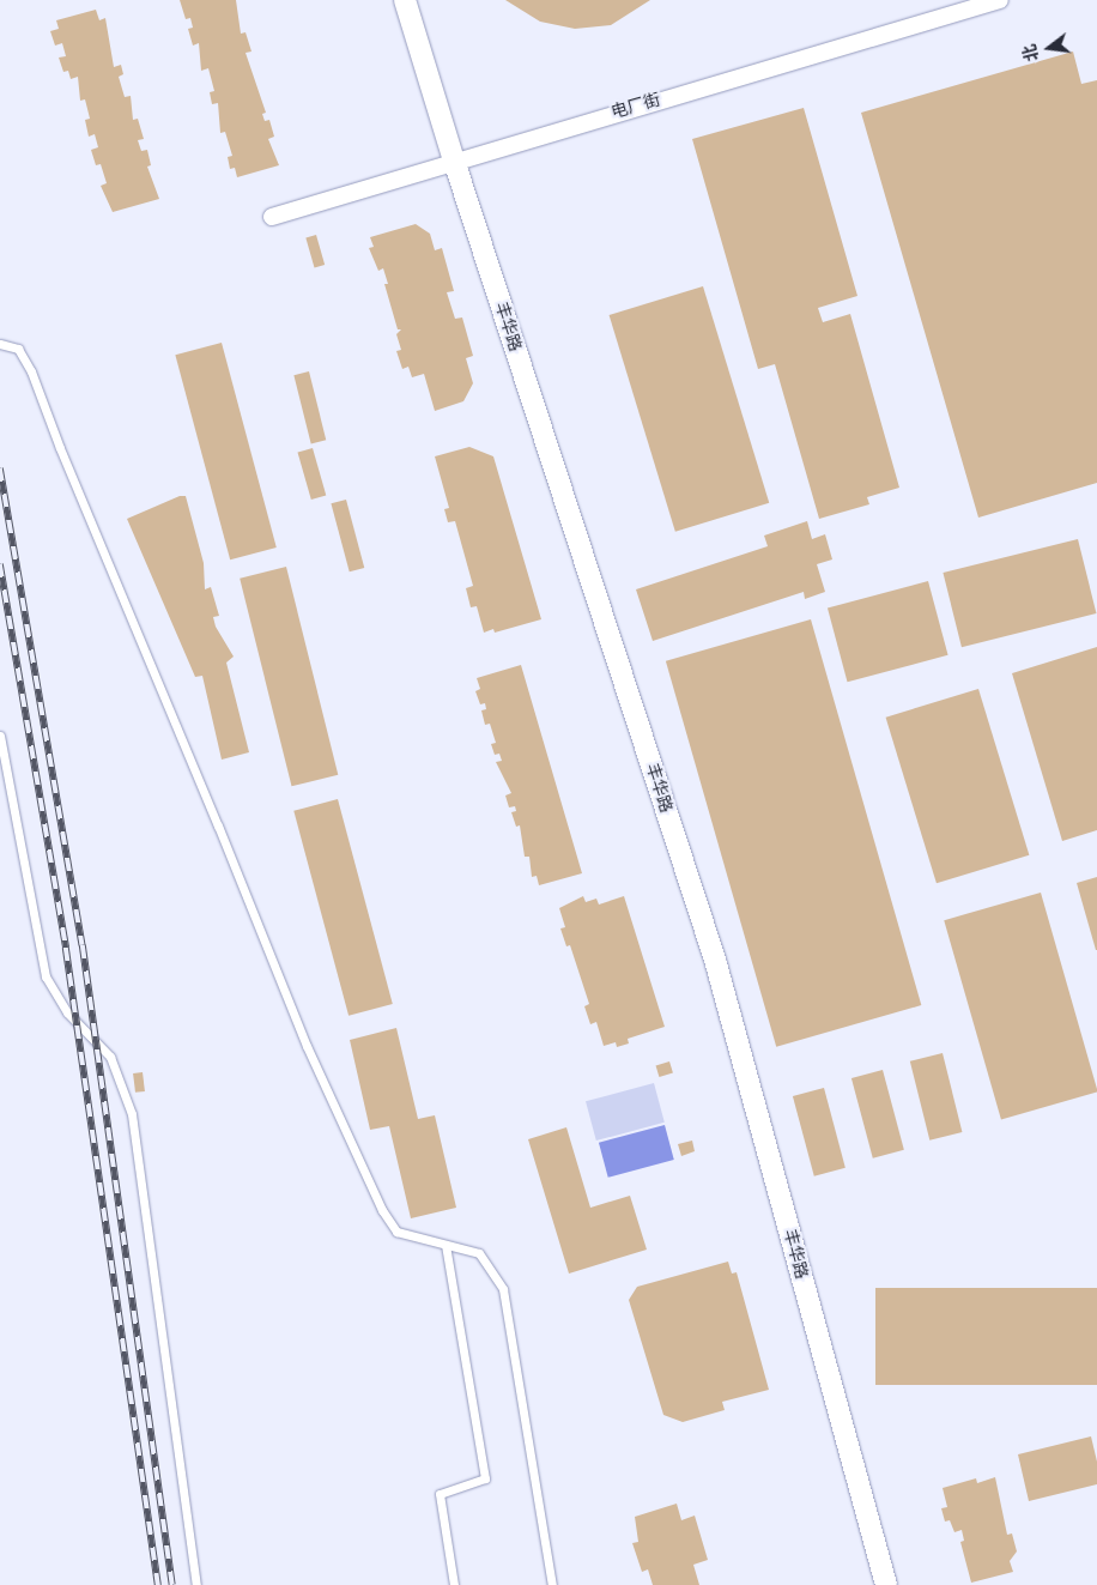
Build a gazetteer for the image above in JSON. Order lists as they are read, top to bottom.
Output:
{
  "streets": {
    "street": ["电厂街", "丰华路"]
  },
  "crossings": [
    ["电厂街", "丰华路"]
  ],
  "north": "left"
}
